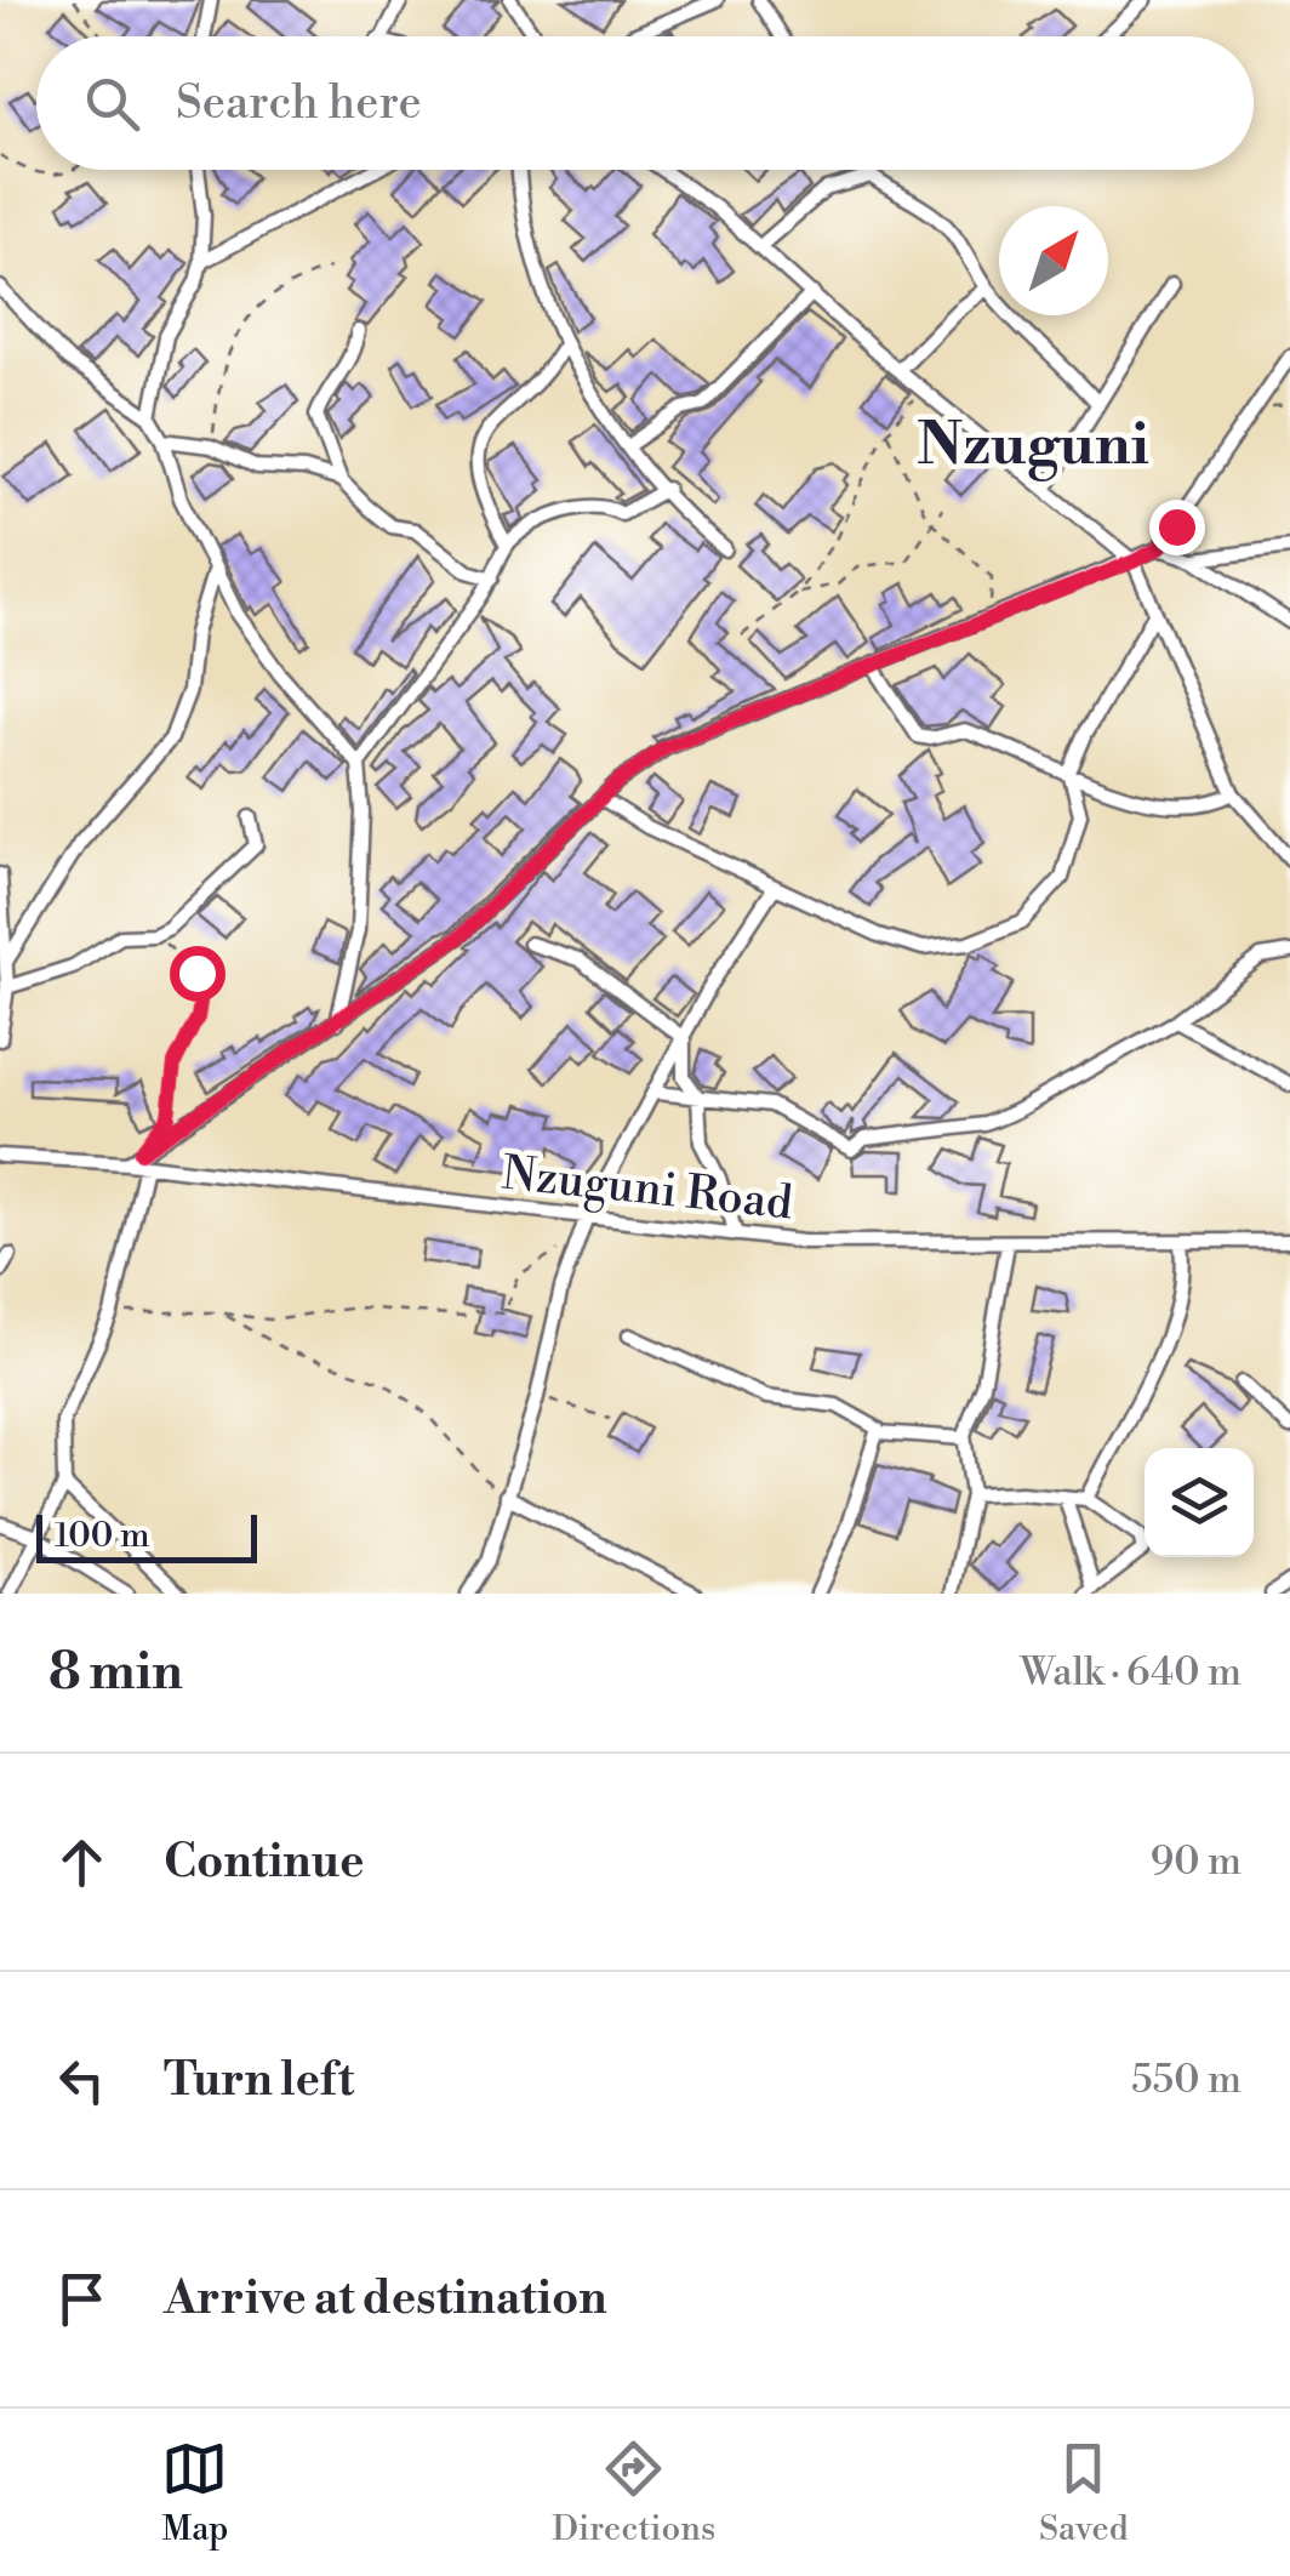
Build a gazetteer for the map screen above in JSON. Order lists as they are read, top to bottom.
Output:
{
  "streets": {
    "street": ["Nzuguni Road"]
  },
  "districts": ["Nzuguni"],
  "scale_bar": "100 m",
  "north": "top right",
  "page": {
    "search": "Search here",
    "scale": "100 m",
    "heading": ["8 min", "Walk · 640 m"],
    "list": [
      ["Continue", "90 m"],
      ["Turn left", "550 m"],
      "Arrive at destination"
    ],
    "nav": ["Map", "Directions", "Saved"]
  }
}
